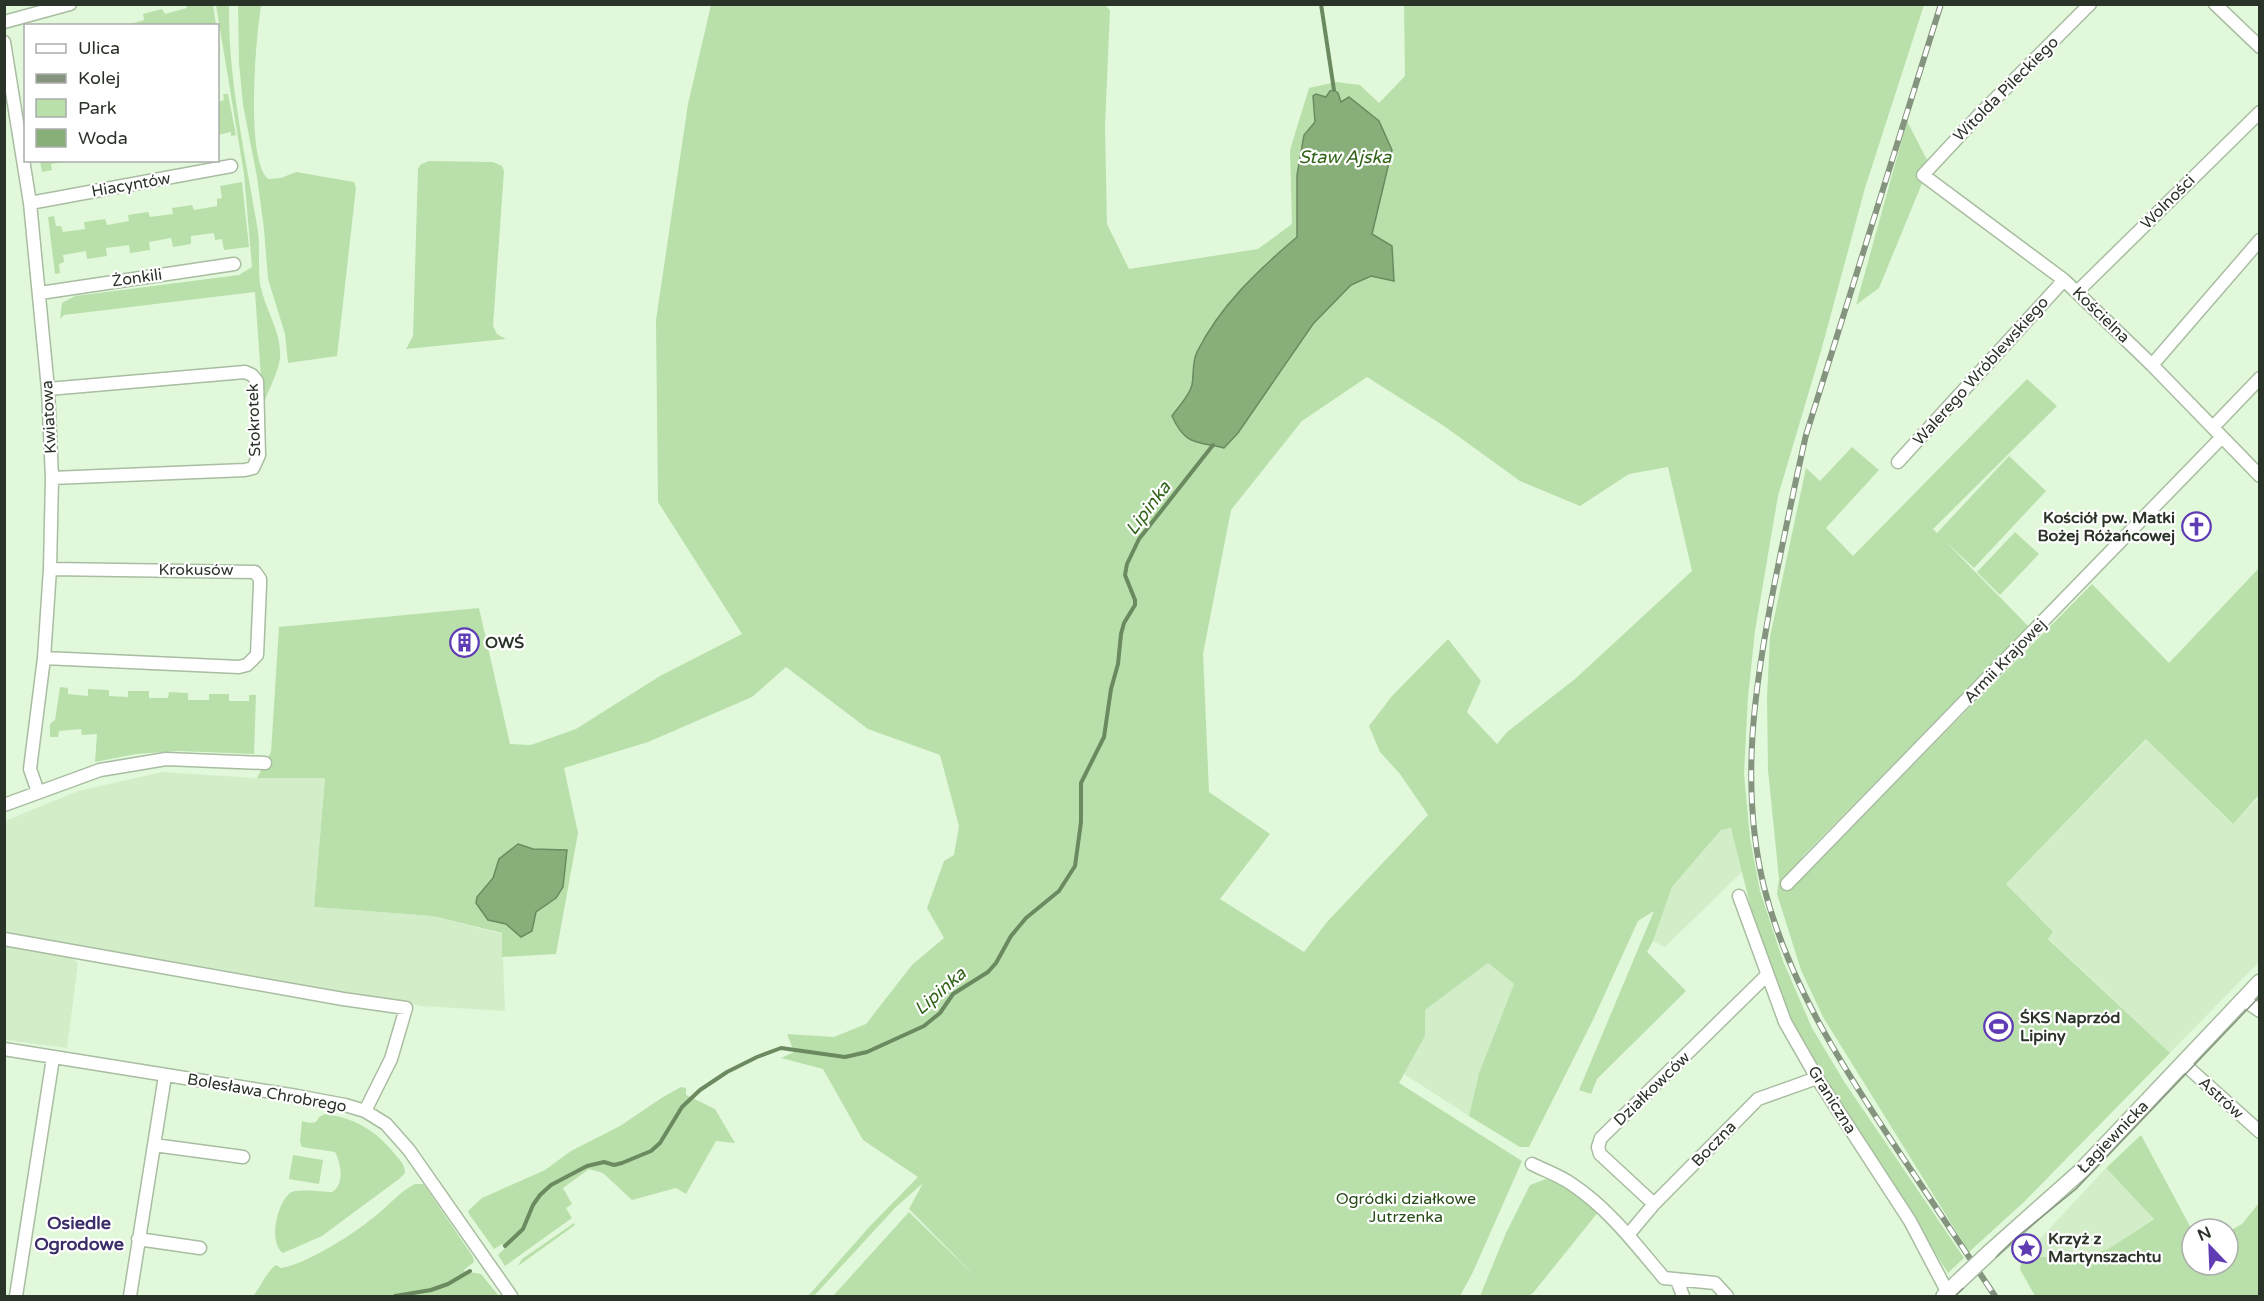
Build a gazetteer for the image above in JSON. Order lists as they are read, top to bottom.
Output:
{
  "streets": {
    "street": [
      "Witolda Pileckiego",
      "Hiacyntów",
      "Wolności",
      "Żonkili",
      "Kościelna",
      "Walerego Wróblewskiego",
      "Kwiatowa",
      "Stokrotek",
      "Krokusów",
      "Armii Krajowej",
      "Działkowców",
      "Bolesława Chrobrego",
      "Astrów",
      "Graniczna",
      "Łagiewnicka",
      "Boczna"
    ]
  },
  "crossings": [
    ["Witolda Pileckiego", "Kościelna"],
    ["Hiacyntów", "Kwiatowa"],
    ["Wolności", "Kościelna"],
    ["Żonkili", "Kwiatowa"],
    ["Kościelna", "Walerego Wróblewskiego"],
    ["Kościelna", "Armii Krajowej"],
    ["Kwiatowa", "Stokrotek"],
    ["Kwiatowa", "Krokusów"],
    ["Działkowców", "Graniczna"],
    ["Działkowców", "Boczna"],
    ["Astrów", "Łagiewnicka"],
    ["Graniczna", "Łagiewnicka"],
    ["Graniczna", "Boczna"]
  ],
  "districts": ["Osiedle Ogrodowe"],
  "water": ["Staw Ajska", "Lipinka"],
  "parks": ["Ogródki działkowe Jutrzenka"],
  "places": {
    "church": ["Kościół pw. Matki Bożej Różańcowej"],
    "building": ["OWŚ"],
    "sports": ["ŚKS Naprzód Lipiny"],
    "place": ["Krzyż z Martynszachtu"]
  },
  "legend": [
    "Ulica",
    "Kolej",
    "Park",
    "Woda"
  ],
  "north": "top left"
}
